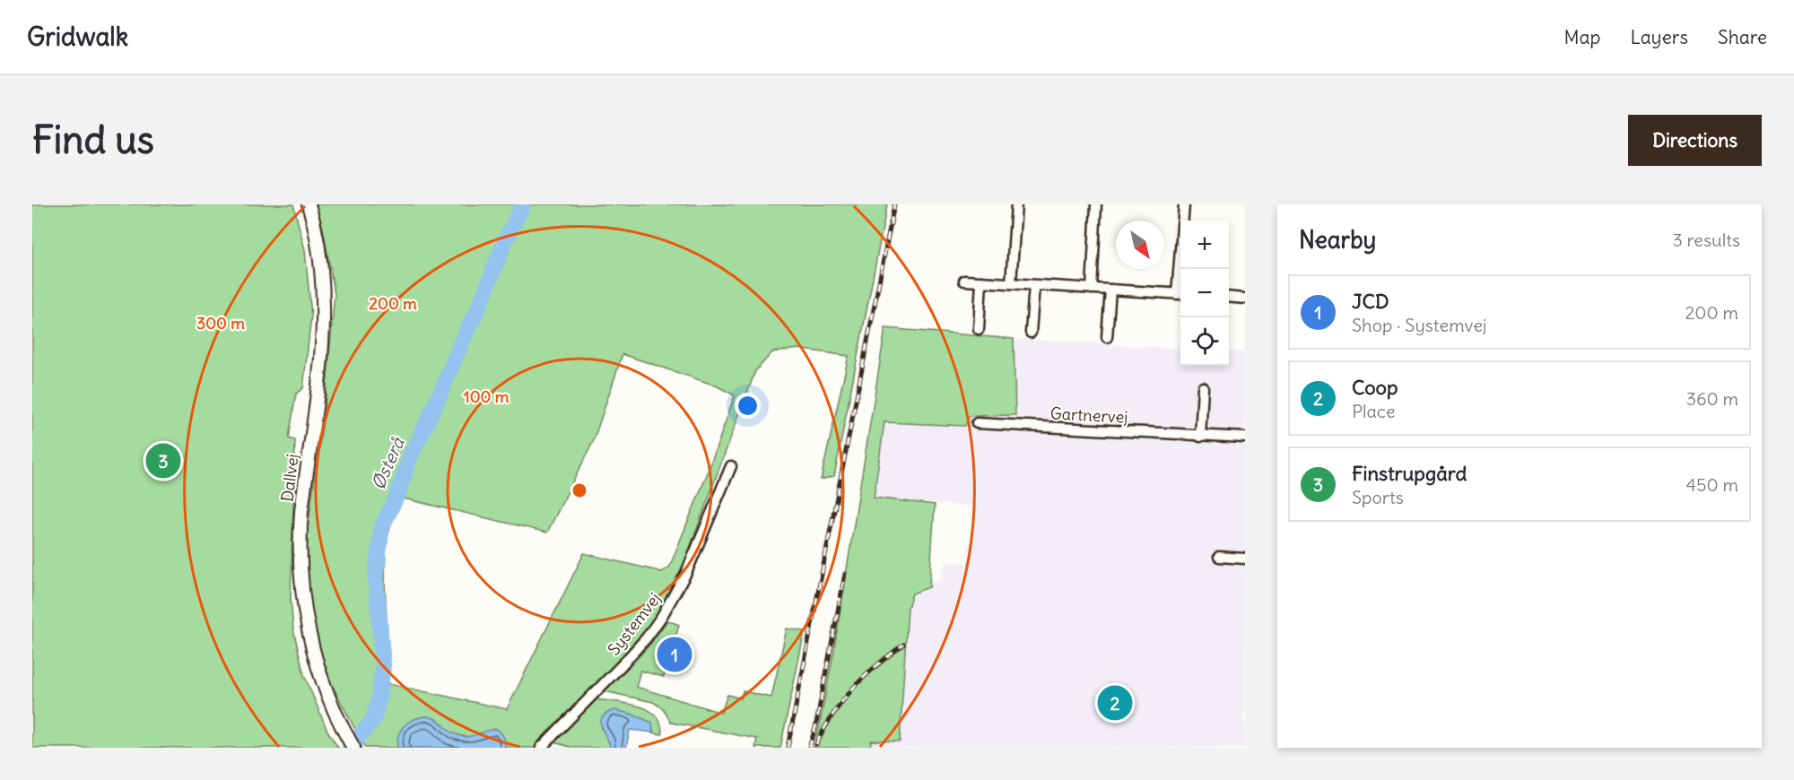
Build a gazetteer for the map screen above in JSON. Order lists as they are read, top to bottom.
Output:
{
  "streets": {
    "street": ["Gartnervej", "Dallvej", "Systemvej"]
  },
  "water": ["Østerå"],
  "north": "bottom right",
  "page": {
    "header": "Gridwalk",
    "nav": ["Map", "Layers", "Share"],
    "buttons": "Directions",
    "title": "Find us",
    "heading": ["Nearby", "3 results"],
    "map_buttons": ["+", "−"],
    "list": [
      {
        "mark": "1",
        "name": "JCD",
        "note": "Shop · Systemvej",
        "value": "200 m"
      },
      {
        "mark": "2",
        "name": "Coop",
        "note": "Place",
        "value": "360 m"
      },
      {
        "mark": "3",
        "name": "Finstrupgård",
        "note": "Sports",
        "value": "450 m"
      }
    ],
    "pins": ["3", "1", "2"]
  },
  "rings": ["200 m", "300 m", "100 m"]
}
